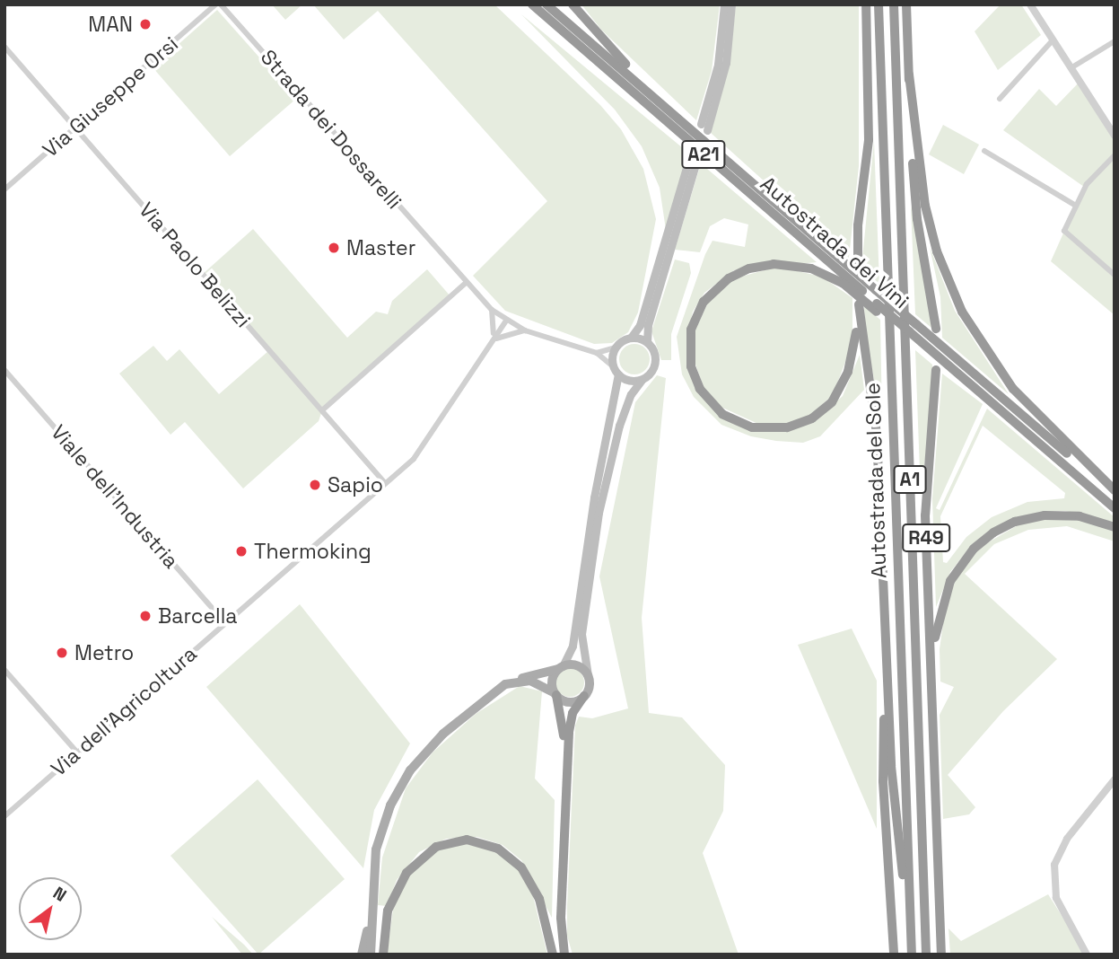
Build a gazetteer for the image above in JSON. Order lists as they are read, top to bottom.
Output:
{
  "streets": {
    "highway": [
      "A21",
      "Autostrada dei Vini",
      "A1",
      "Autostrada del Sole",
      "R49"
    ],
    "street": [
      "Via Giuseppe Orsi",
      "Strada dei Dossarelli",
      "Via Paolo Belizzi",
      "Viale dell'Industria",
      "Via dell'Agricoltura"
    ]
  },
  "crossings": [
    ["Via Giuseppe Orsi", "Via Paolo Belizzi"],
    ["Autostrada dei Vini", "R49"],
    ["Via Paolo Belizzi", "Via dell'Agricoltura"],
    ["Autostrada del Sole", "R49"],
    ["Viale dell'Industria", "Via dell'Agricoltura"]
  ],
  "places": [
    "MAN",
    "Master",
    "Sapio",
    "Thermoking",
    "Barcella",
    "Metro"
  ],
  "north": "top right"
}
